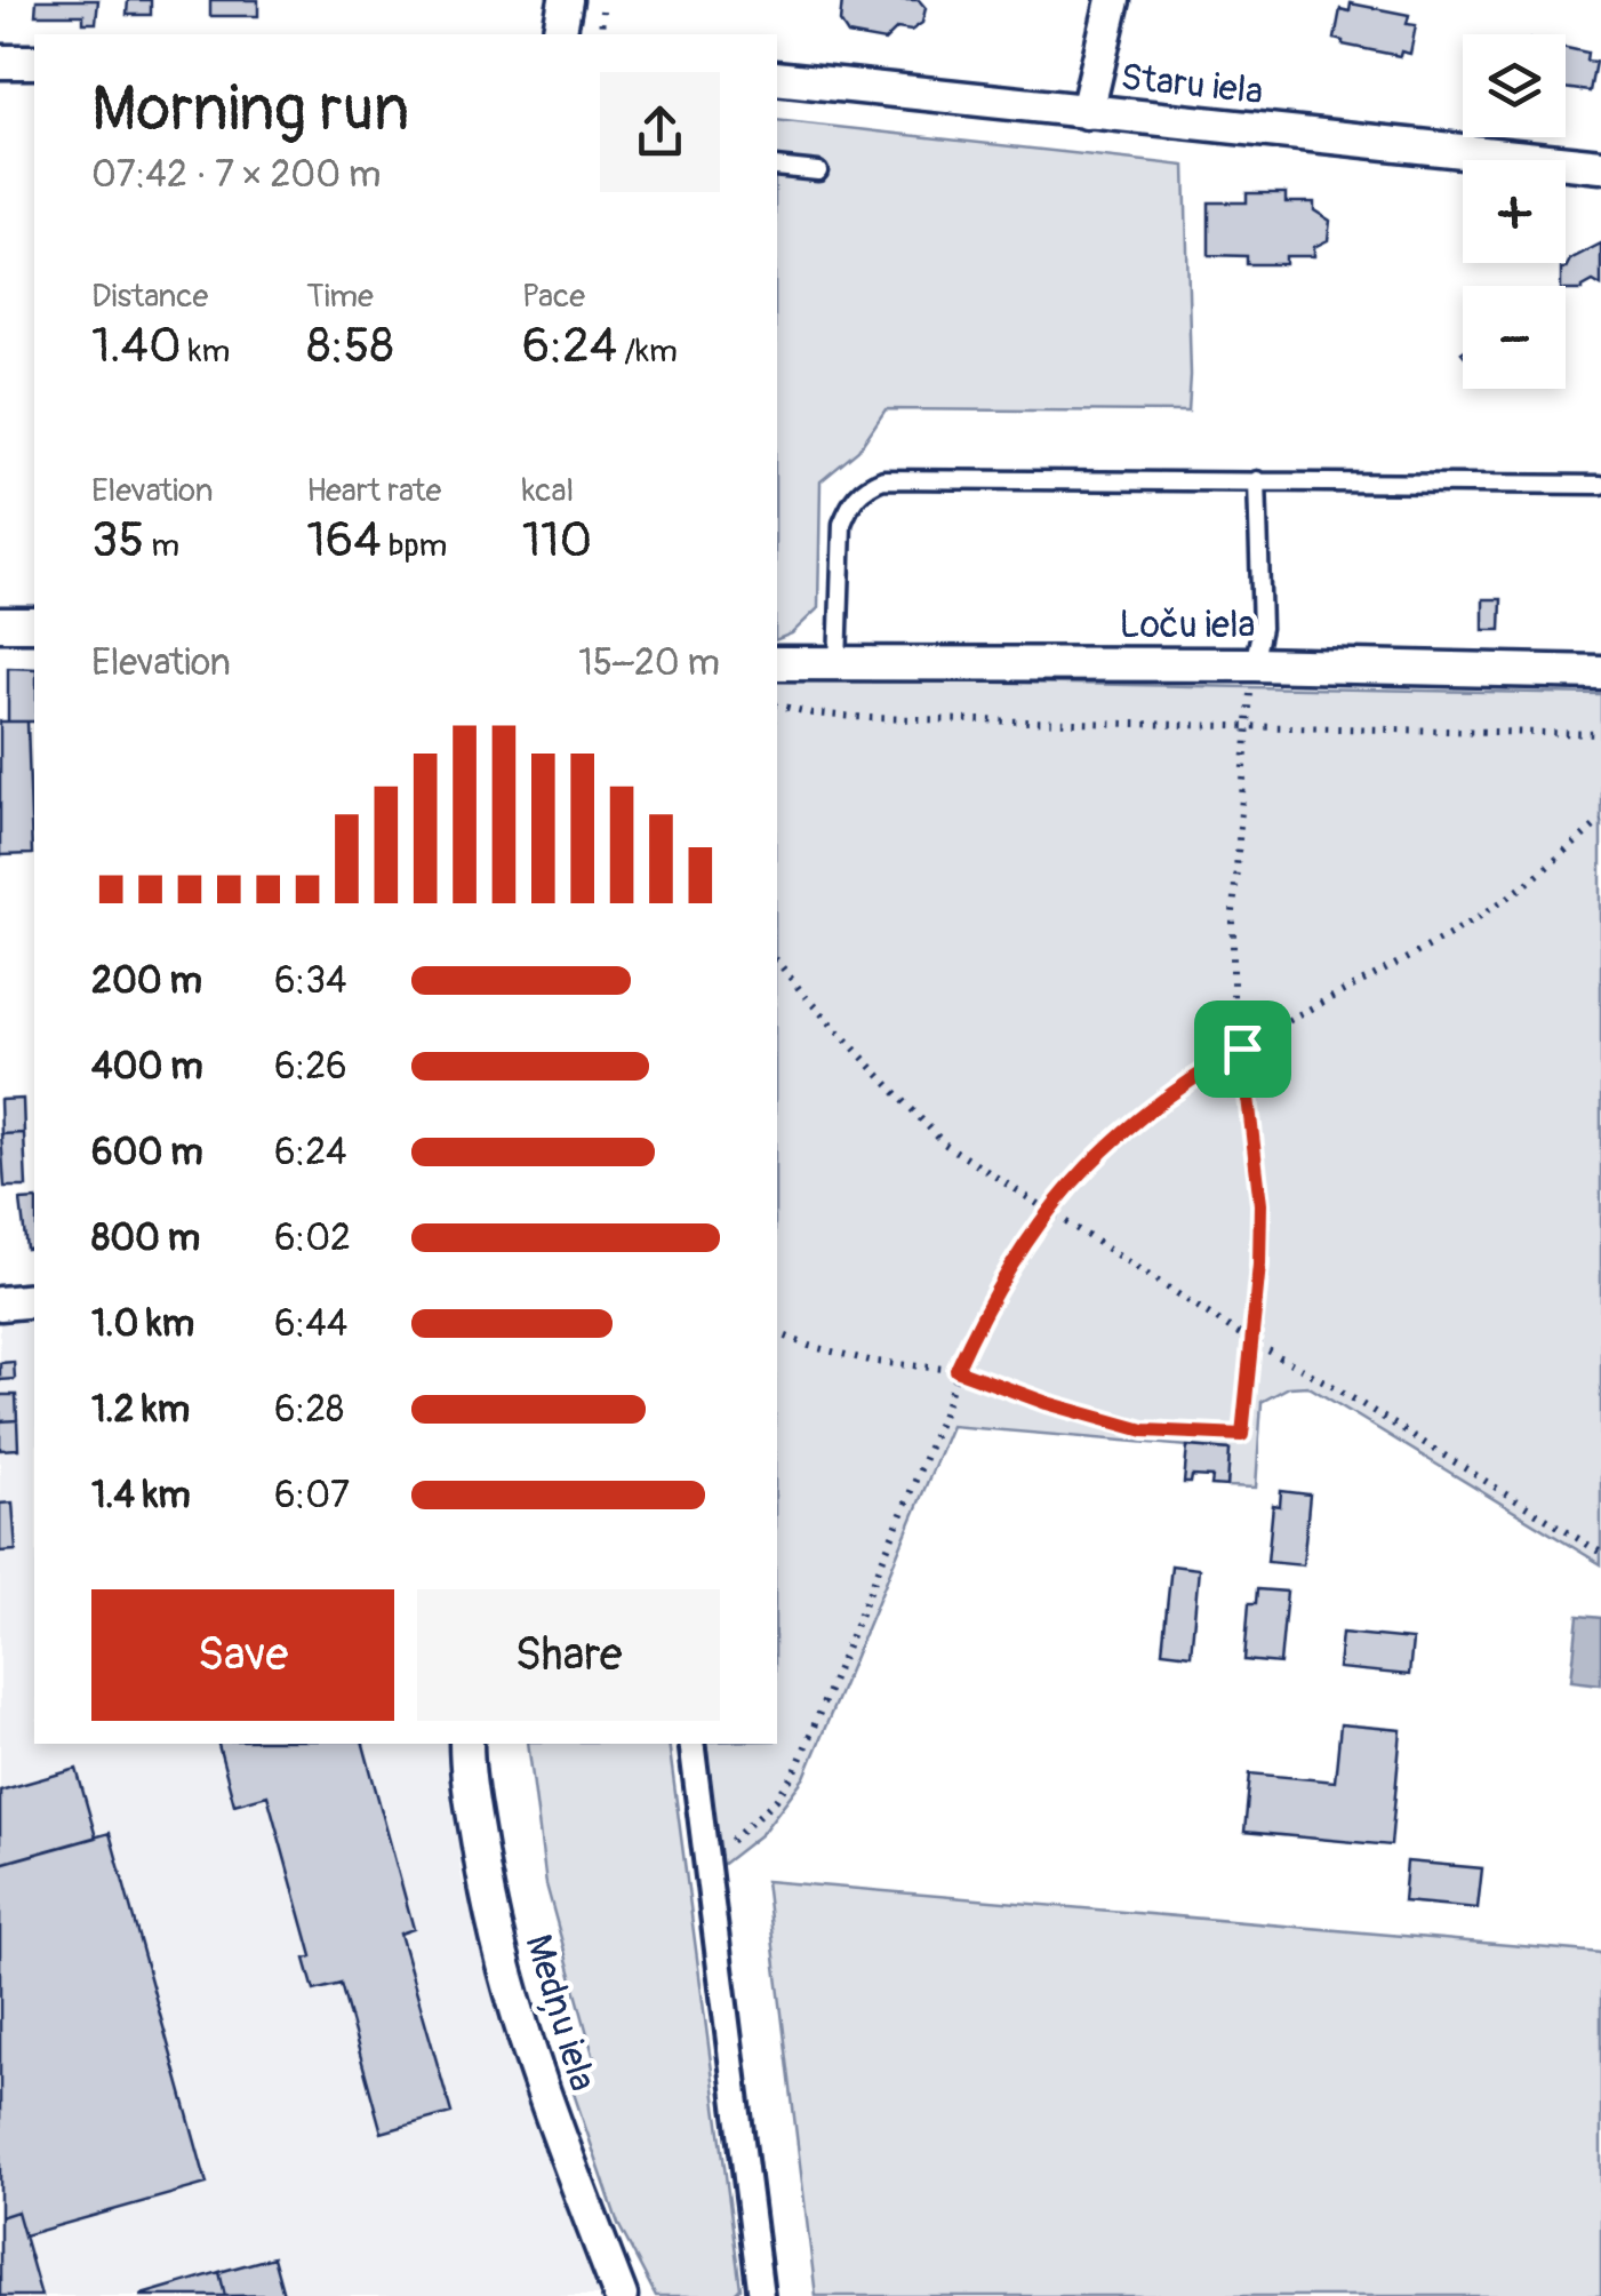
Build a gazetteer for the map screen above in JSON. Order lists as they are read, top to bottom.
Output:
{
  "streets": {
    "street": ["Staru iela", "Loču iela", "Medņu iela"]
  },
  "page": {
    "map_buttons": ["+", "−"],
    "heading": ["Morning run", "07:42 · 7 × 200 m"],
    "stats": [
      ["Distance", "1.40 km"],
      ["Time", "8:58"],
      ["Pace", "6:24 /km"],
      ["Elevation", "35 m"],
      ["Heart rate", "164 bpm"],
      ["kcal", "110"]
    ],
    "chart": ["Elevation", "15–20 m"],
    "list": [
      {
        "name": "200 m",
        "note": "6:34"
      },
      {
        "name": "400 m",
        "note": "6:26"
      },
      {
        "name": "600 m",
        "note": "6:24"
      },
      {
        "name": "800 m",
        "note": "6:02"
      },
      {
        "name": "1.0 km",
        "note": "6:44"
      },
      {
        "name": "1.2 km",
        "note": "6:28"
      },
      {
        "name": "1.4 km",
        "note": "6:07"
      }
    ],
    "buttons": ["Save", "Share"]
  }
}
